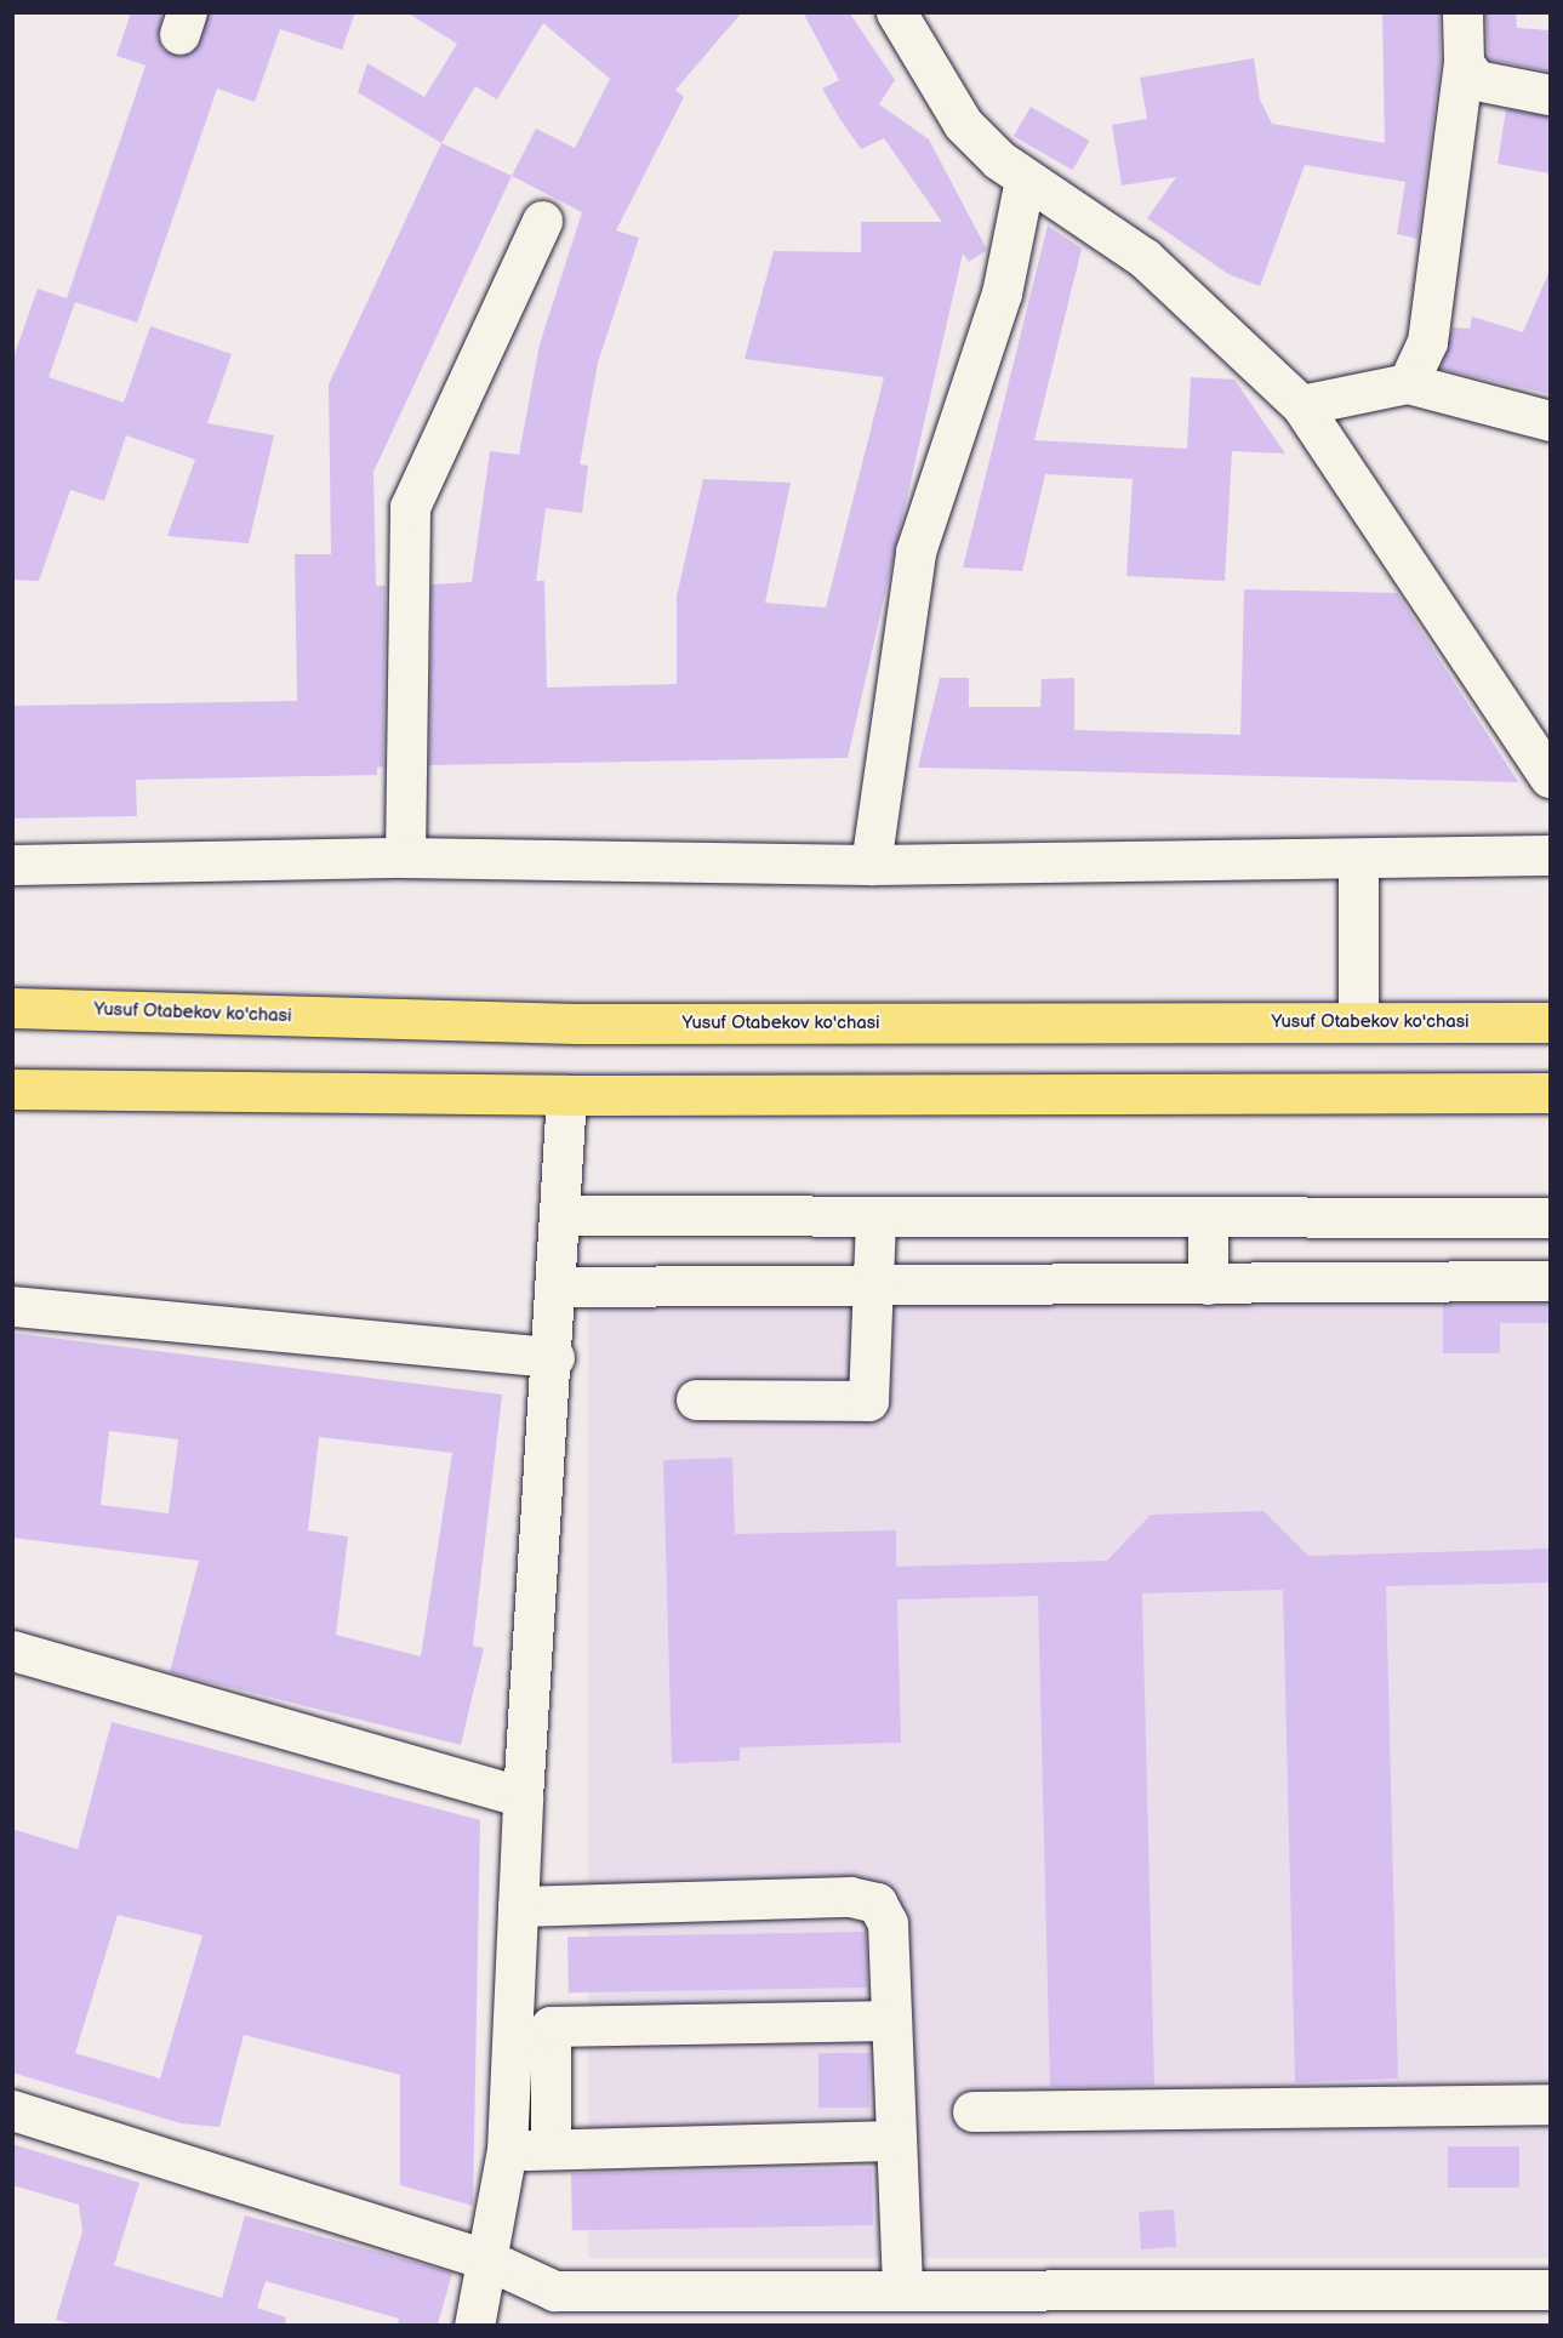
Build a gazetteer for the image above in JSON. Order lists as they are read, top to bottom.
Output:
{
  "streets": {
    "main road": ["Yusuf Otabekov ko'chasi"]
  }
}
